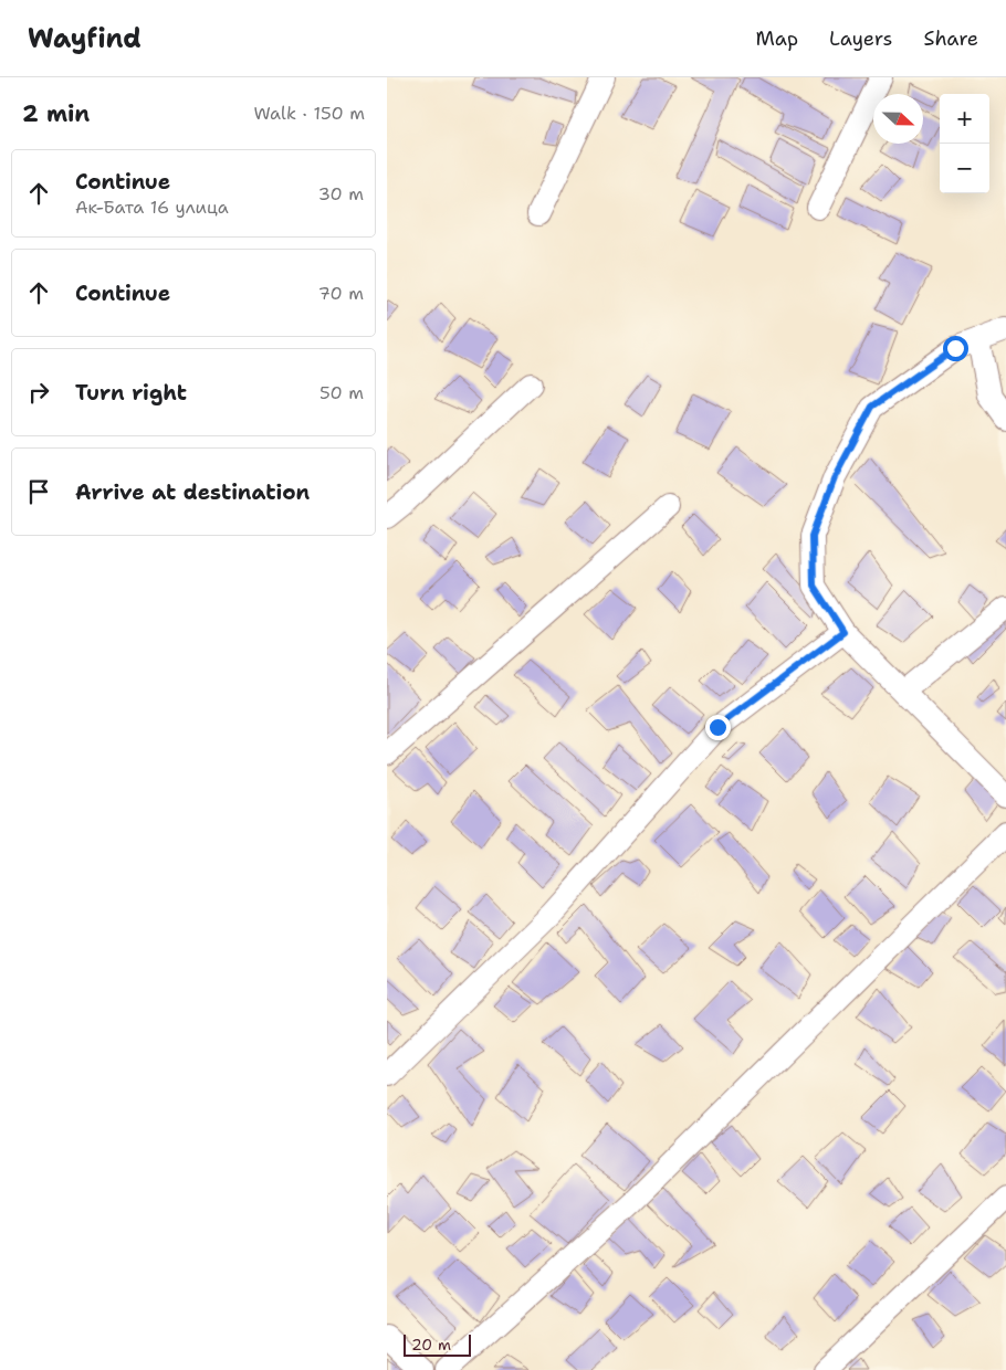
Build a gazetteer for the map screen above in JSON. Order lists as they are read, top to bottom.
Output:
{
  "scale_bar": "20 m",
  "north": "right",
  "page": {
    "header": "Wayfind",
    "nav": ["Map", "Layers", "Share"],
    "heading": ["2 min", "Walk · 150 m"],
    "map_buttons": ["+", "−"],
    "list": [
      ["Continue", "Ак-Бата 16 улица", "30 m"],
      ["Continue", "70 m"],
      ["Turn right", "50 m"],
      "Arrive at destination"
    ],
    "scale": "20 m"
  }
}
